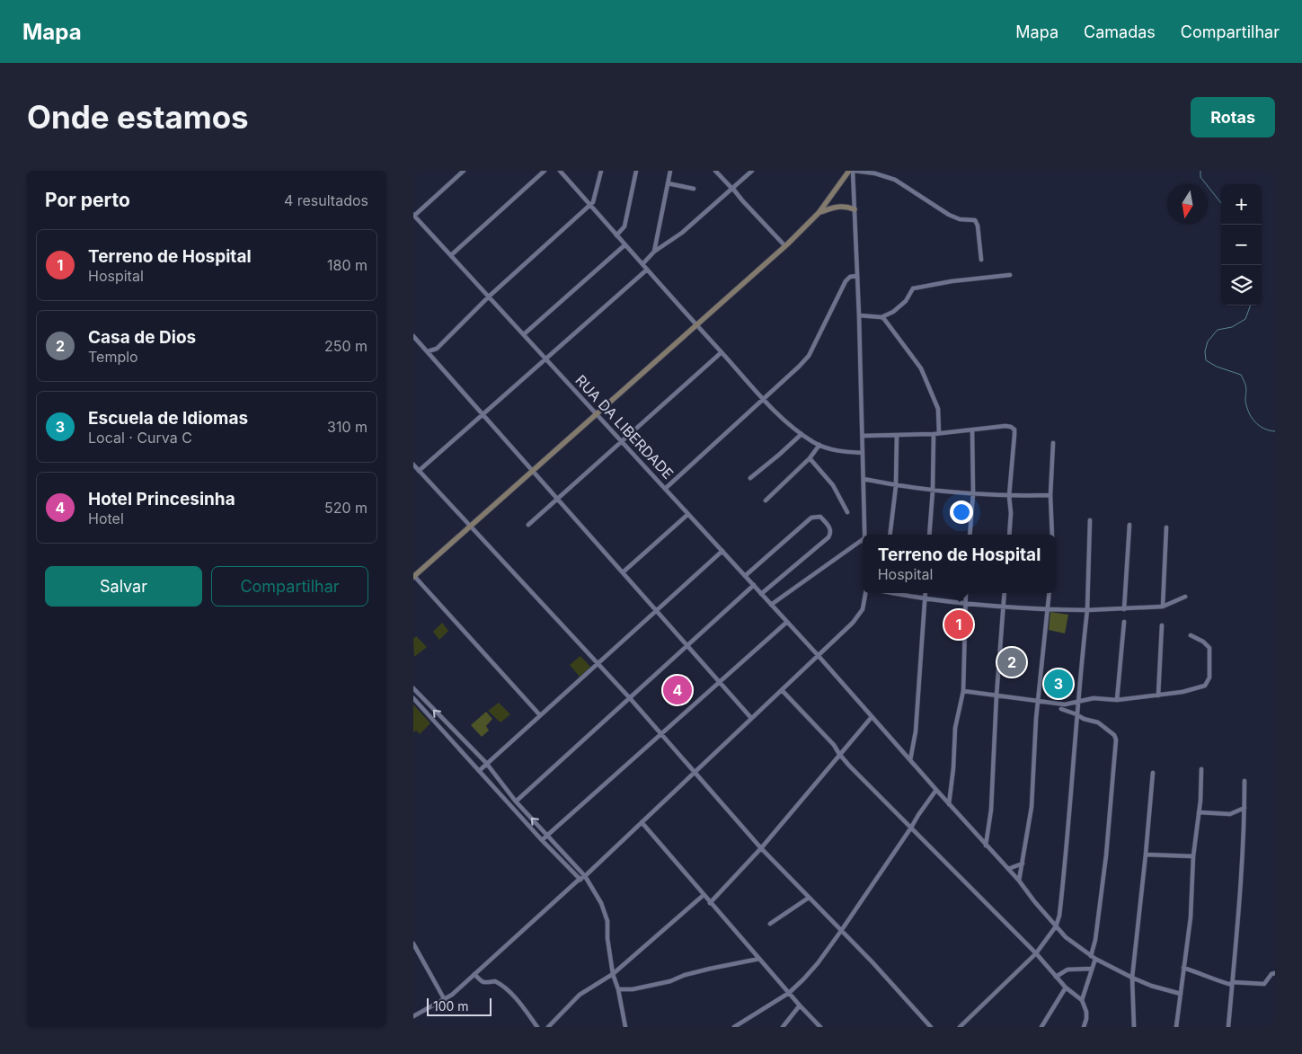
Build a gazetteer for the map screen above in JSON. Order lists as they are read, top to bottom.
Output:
{
  "streets": {
    "street": ["RUA DA LIBERDADE"]
  },
  "scale_bar": "100 m",
  "north": "bottom",
  "page": {
    "header": "Mapa",
    "nav": ["Mapa", "Camadas", "Compartilhar"],
    "buttons": [
      "Rotas",
      ["Salvar", "Compartilhar"]
    ],
    "title": "Onde estamos",
    "heading": ["Por perto", "4 resultados"],
    "map_buttons": ["+", "−"],
    "list": [
      {
        "mark": "1",
        "name": "Terreno de Hospital",
        "note": "Hospital",
        "value": "180 m"
      },
      {
        "mark": "2",
        "name": "Casa de Dios",
        "note": "Templo",
        "value": "250 m"
      },
      {
        "mark": "3",
        "name": "Escuela de Idiomas",
        "note": "Local · Curva C",
        "value": "310 m"
      },
      {
        "mark": "4",
        "name": "Hotel Princesinha",
        "note": "Hotel",
        "value": "520 m"
      }
    ],
    "popup": ["Terreno de Hospital", "Hospital"],
    "pins": [
      "1",
      "2",
      "3",
      "4"
    ],
    "scale": "100 m"
  }
}
